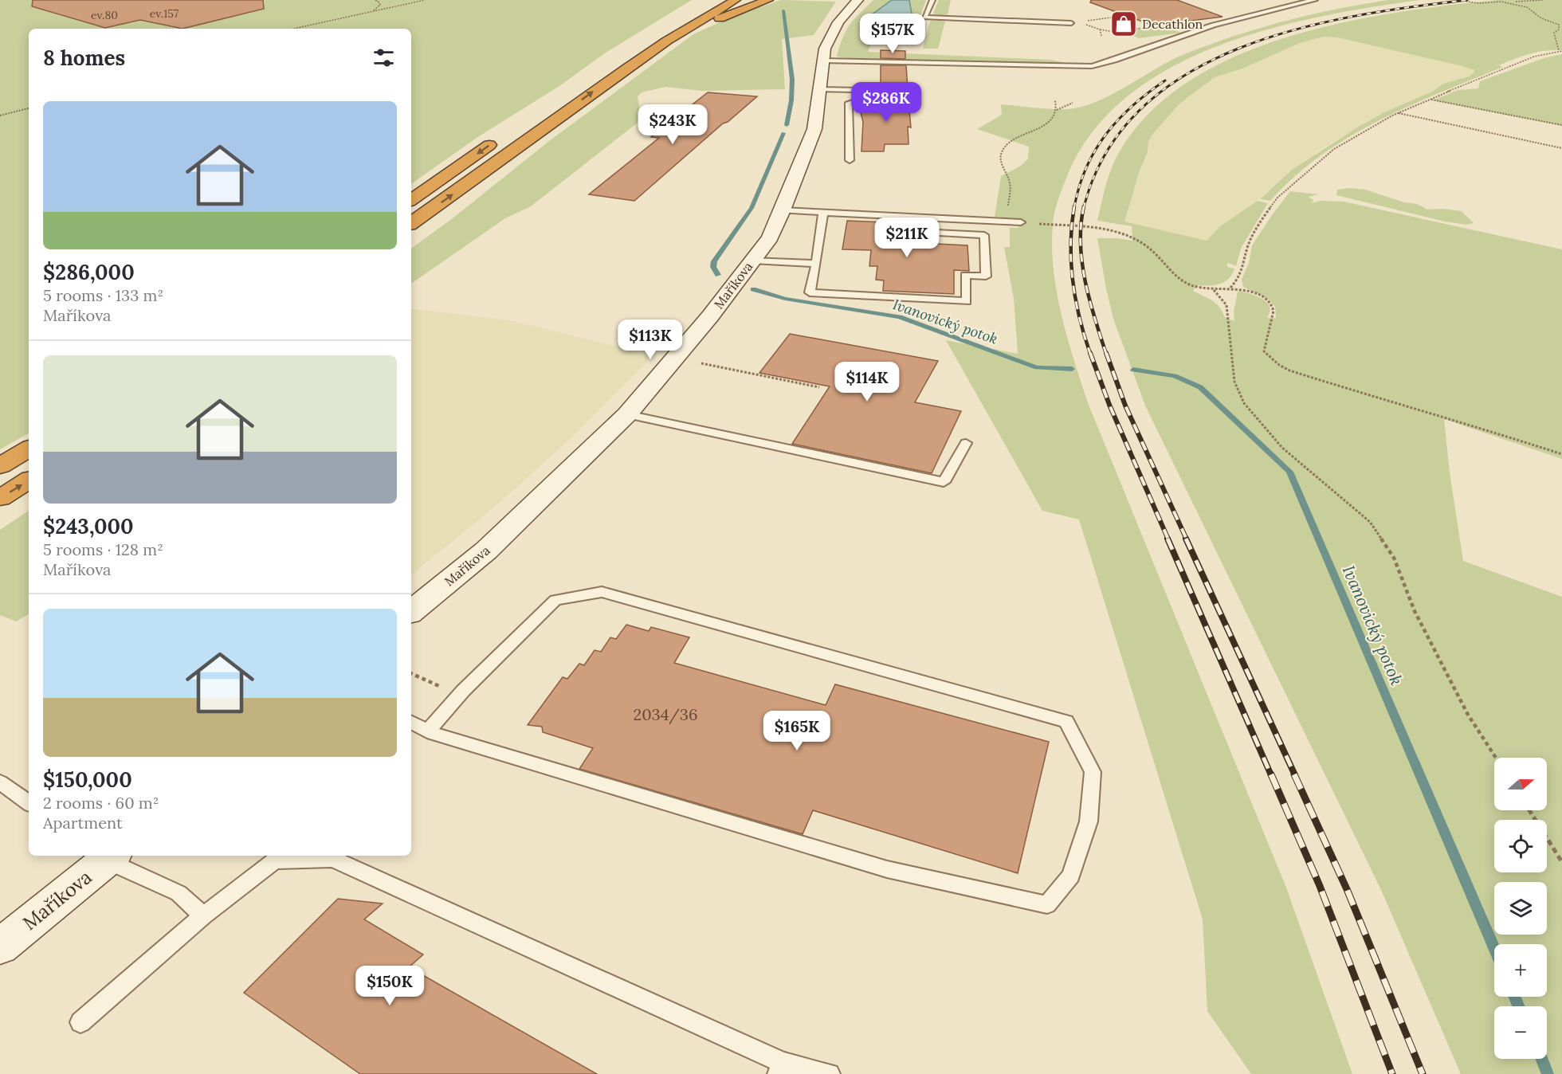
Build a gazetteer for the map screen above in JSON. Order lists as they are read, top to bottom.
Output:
{
  "streets": {
    "street": ["Maříkova"]
  },
  "water": ["Ivanovický potok"],
  "places": {
    "shop": ["Decathlon"]
  },
  "house_numbers": ["ev.157", "ev.80", "2034/36"],
  "north": "right",
  "page": {
    "price": [
      "$157K",
      "$286K",
      "$243K",
      "$211K",
      "$113K",
      "$114K",
      "$165K",
      "$150K"
    ],
    "heading": "8 homes",
    "list": [
      {
        "name": "$286,000",
        "note": "5 rooms · 133 m² · Maříkova"
      },
      {
        "name": "$243,000",
        "note": "5 rooms · 128 m² · Maříkova"
      },
      {
        "name": "$150,000",
        "note": "2 rooms · 60 m² · Apartment"
      }
    ],
    "map_buttons": ["+", "−"]
  }
}
